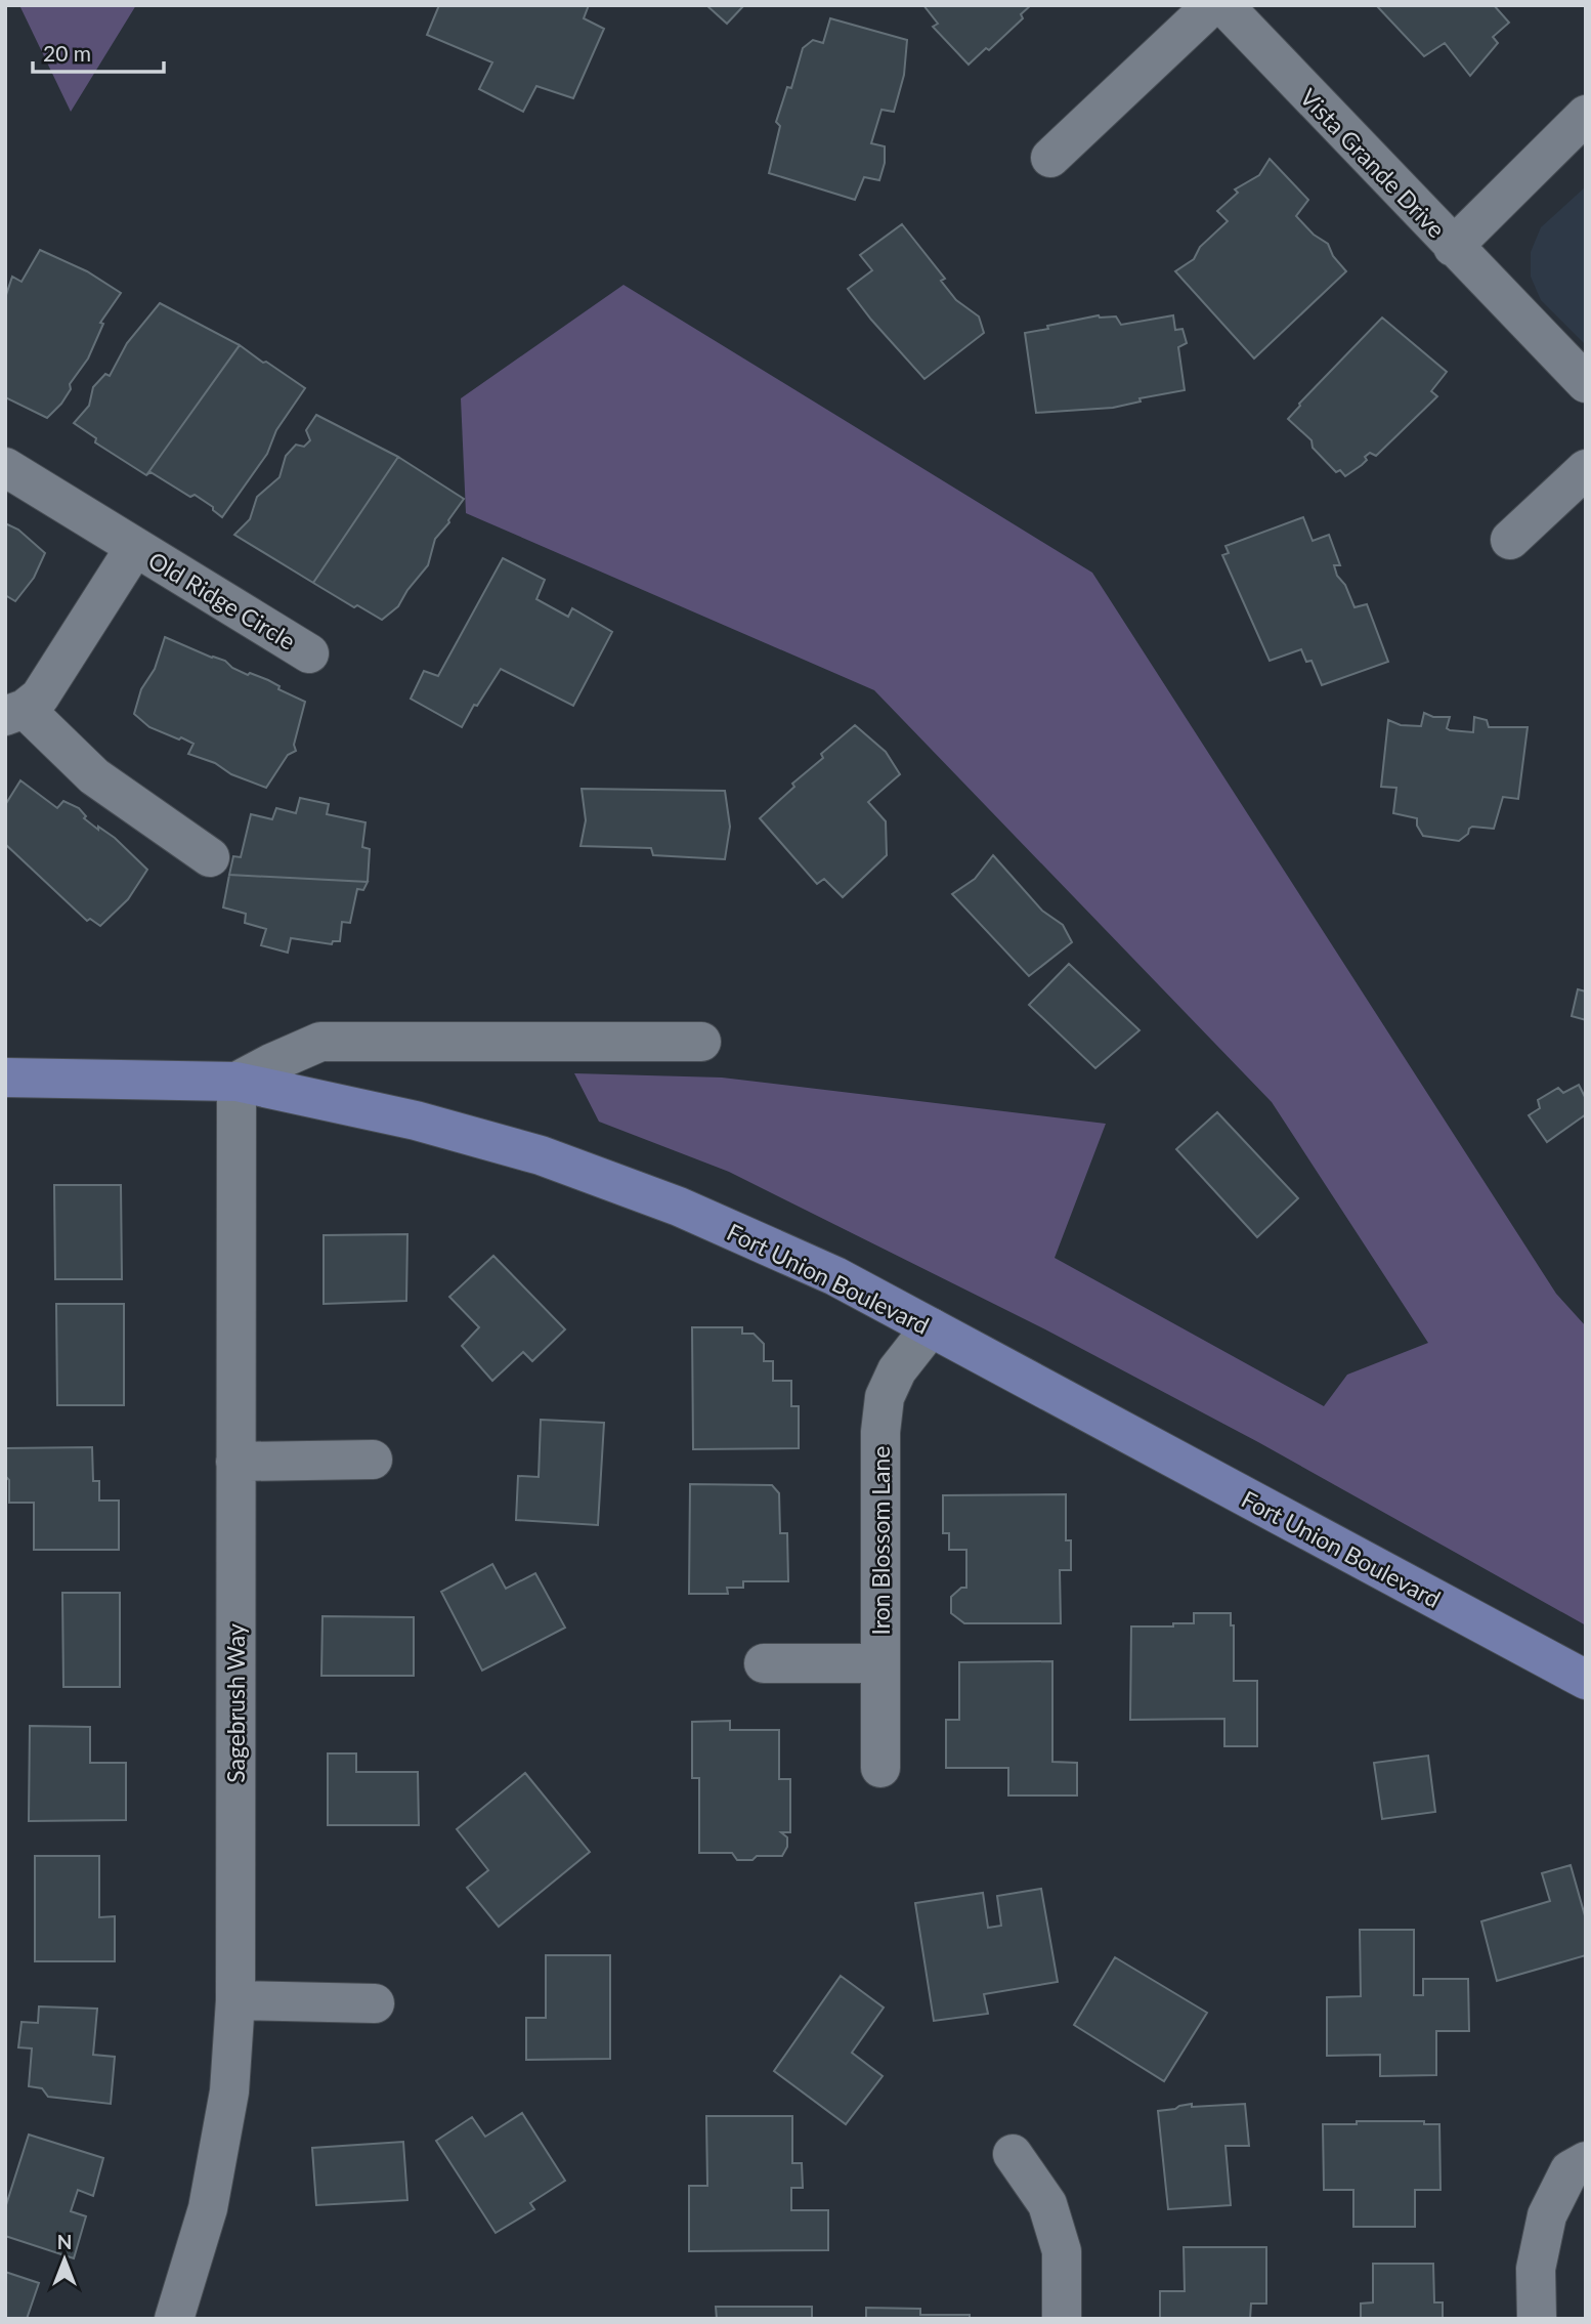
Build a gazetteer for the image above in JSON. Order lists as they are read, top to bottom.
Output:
{
  "streets": {
    "main road": ["Fort Union Boulevard"],
    "street": [
      "Vista Grande Drive",
      "Old Ridge Circle",
      "Iron Blossom Lane",
      "Sagebrush Way"
    ]
  },
  "crossings": [
    ["Fort Union Boulevard", "Iron Blossom Lane"],
    ["Fort Union Boulevard", "Sagebrush Way"]
  ],
  "scale_bar": "20 m",
  "north": "top"
}
